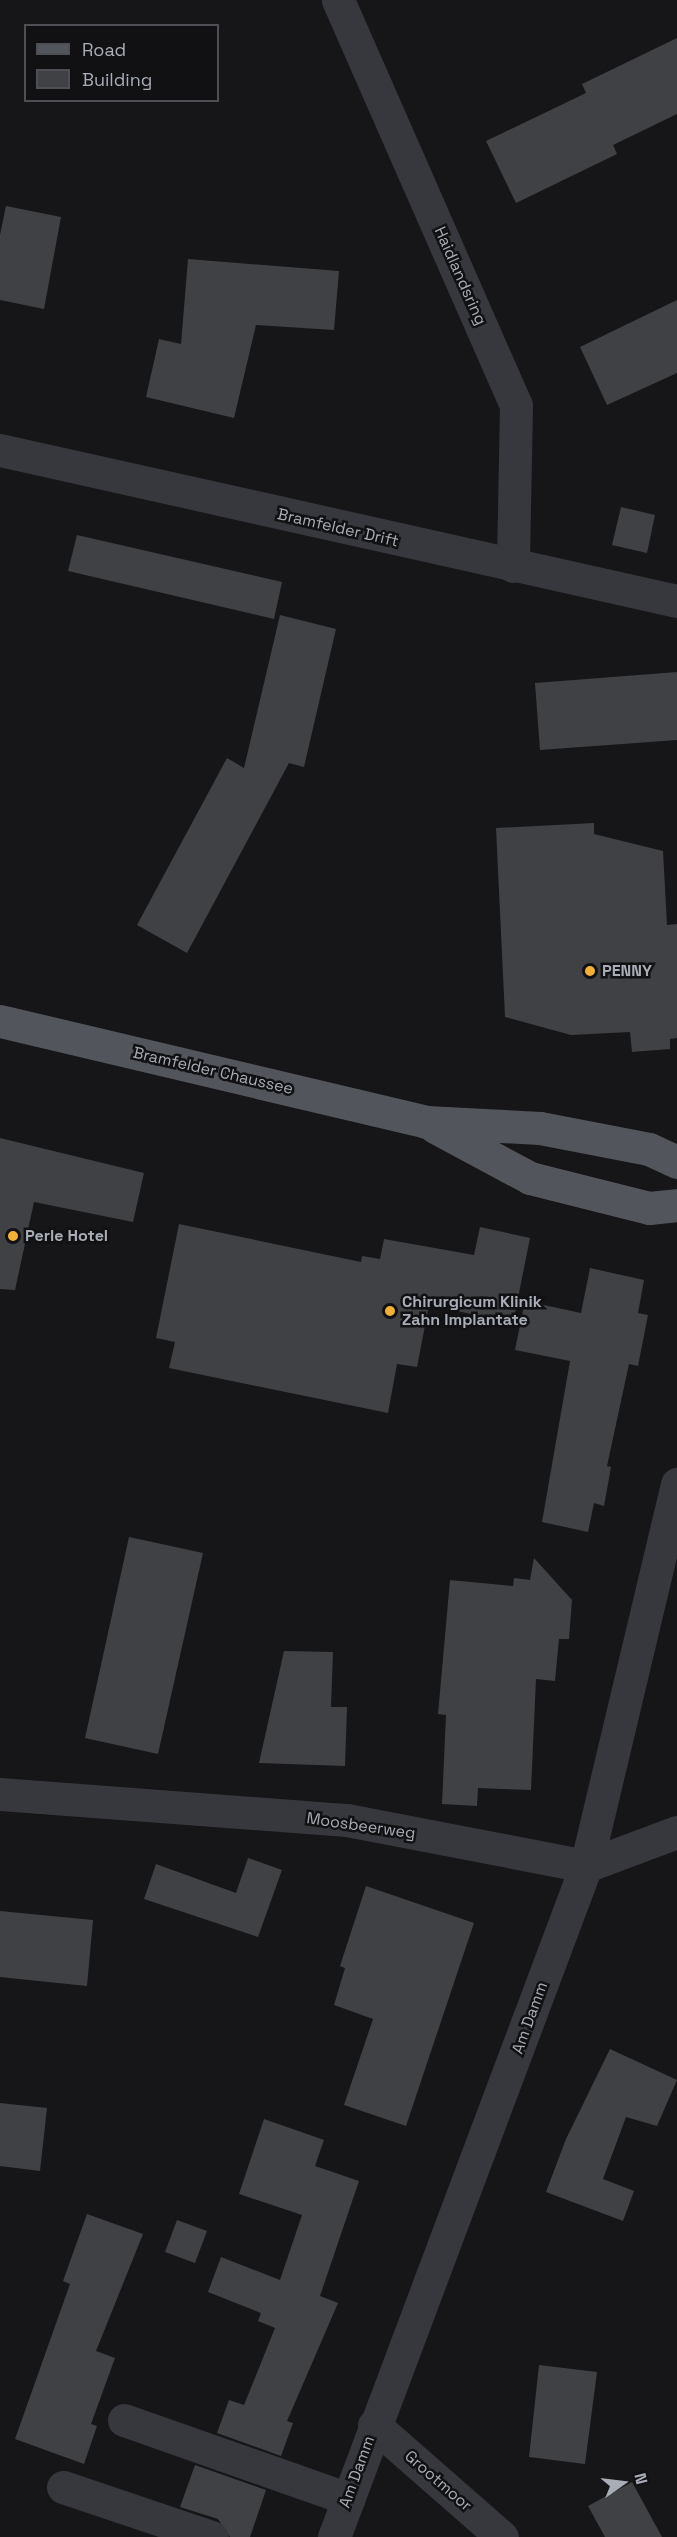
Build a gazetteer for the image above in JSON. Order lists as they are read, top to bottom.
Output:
{
  "streets": {
    "main road": ["Bramfelder Chaussee"],
    "street": [
      "Haidlandsring",
      "Bramfelder Drift",
      "Moosbeerweg",
      "Am Damm",
      "Grootmoor"
    ]
  },
  "crossings": [
    ["Haidlandsring", "Bramfelder Drift"],
    ["Moosbeerweg", "Am Damm"],
    ["Am Damm", "Grootmoor"]
  ],
  "places": ["PENNY", "Perle Hotel", "Chirurgicum Klinik Zahn Implantate"],
  "legend": ["Road", "Building"],
  "north": "right"
}
